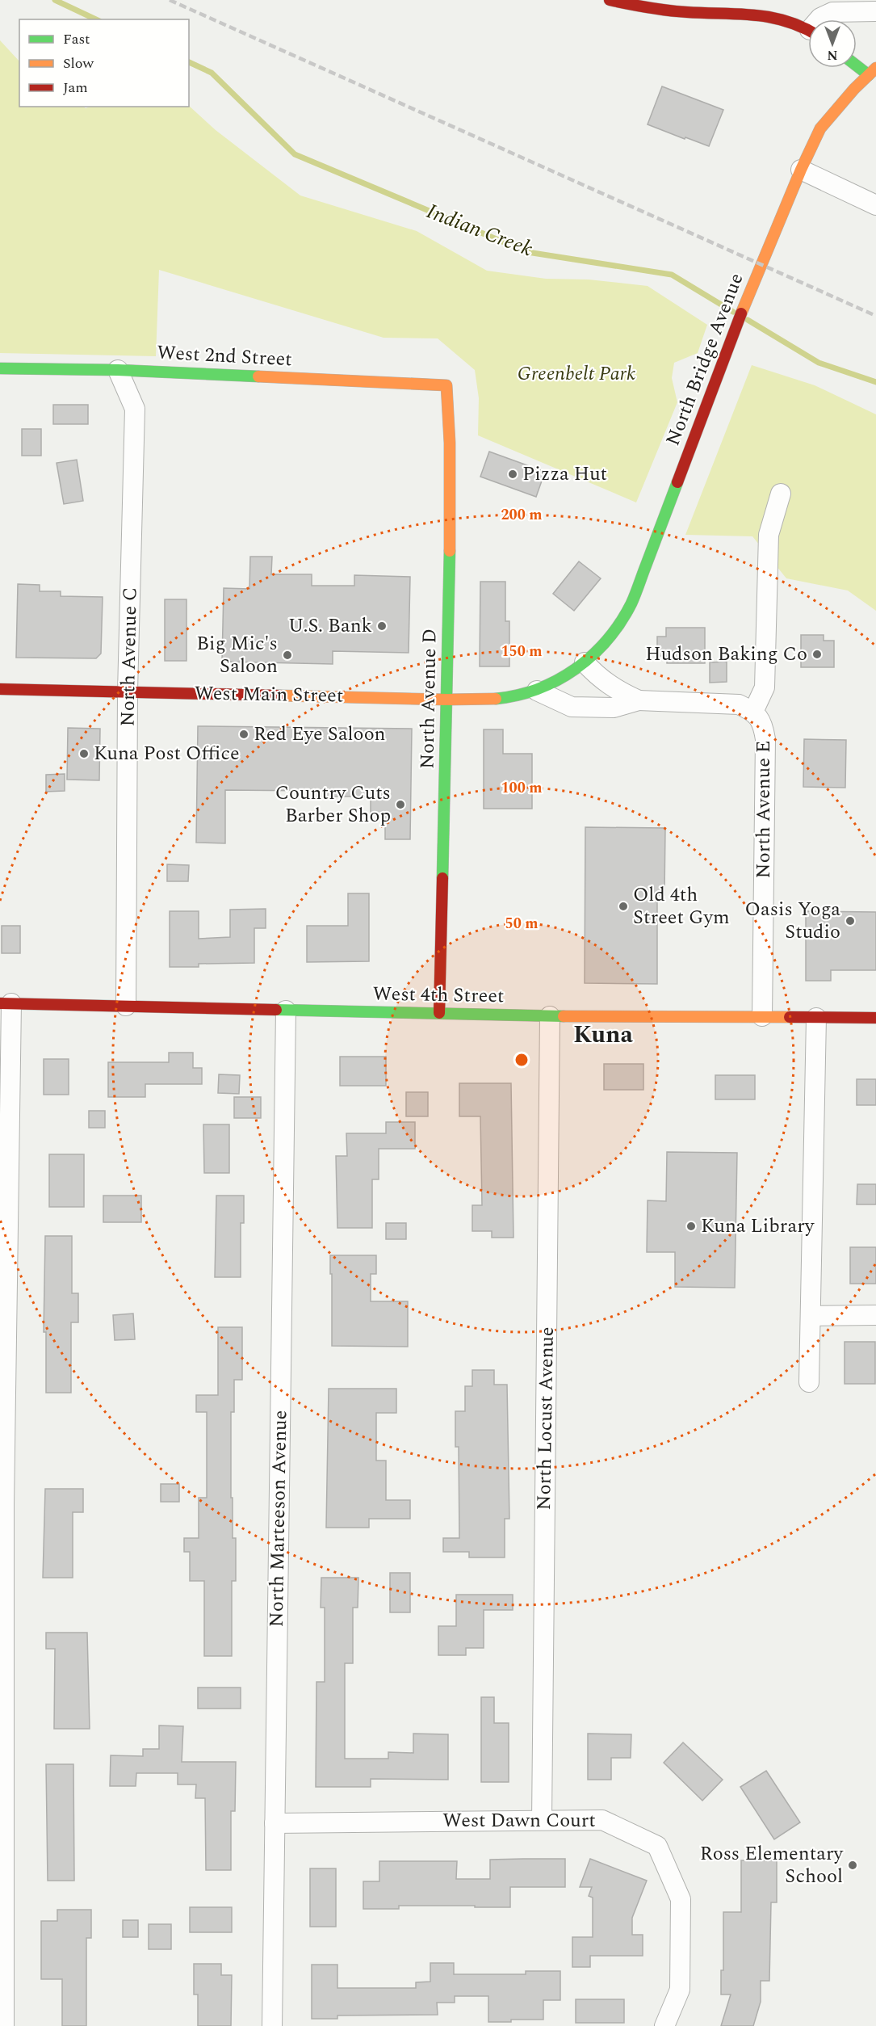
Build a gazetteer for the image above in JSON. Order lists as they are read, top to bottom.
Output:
{
  "streets": {
    "main road": [
      "West 2nd Street",
      "North Bridge Avenue",
      "West Main Street",
      "North Avenue D",
      "West 4th Street"
    ],
    "street": [
      "North Avenue C",
      "North Avenue E",
      "North Locust Avenue",
      "North Marteeson Avenue",
      "West Dawn Court"
    ]
  },
  "crossings": [
    ["West 2nd Street", "North Avenue C"],
    ["West 2nd Street", "North Avenue D"],
    ["North Bridge Avenue", "West Main Street"],
    ["North Avenue C", "West Main Street"],
    ["North Avenue C", "West 4th Street"],
    ["West Main Street", "North Avenue D"],
    ["North Avenue D", "West 4th Street"],
    ["North Avenue E", "West 4th Street"],
    ["West 4th Street", "North Locust Avenue"],
    ["West 4th Street", "North Marteeson Avenue"],
    ["North Locust Avenue", "West Dawn Court"],
    ["North Marteeson Avenue", "West Dawn Court"]
  ],
  "districts": ["Kuna"],
  "water": ["Indian Creek"],
  "parks": ["Greenbelt Park"],
  "places": [
    "Pizza Hut",
    "U.S. Bank",
    "Hudson Baking Co",
    "Big Mic's Saloon",
    "Red Eye Saloon",
    "Kuna Post Office",
    "Country Cuts Barber Shop",
    "Old 4th Street Gym",
    "Oasis Yoga Studio",
    "Kuna Library",
    "Ross Elementary School"
  ],
  "legend": ["Fast", "Slow", "Jam"],
  "north": "bottom",
  "rings": [
    "200 m",
    "150 m",
    "100 m",
    "50 m"
  ]
}
